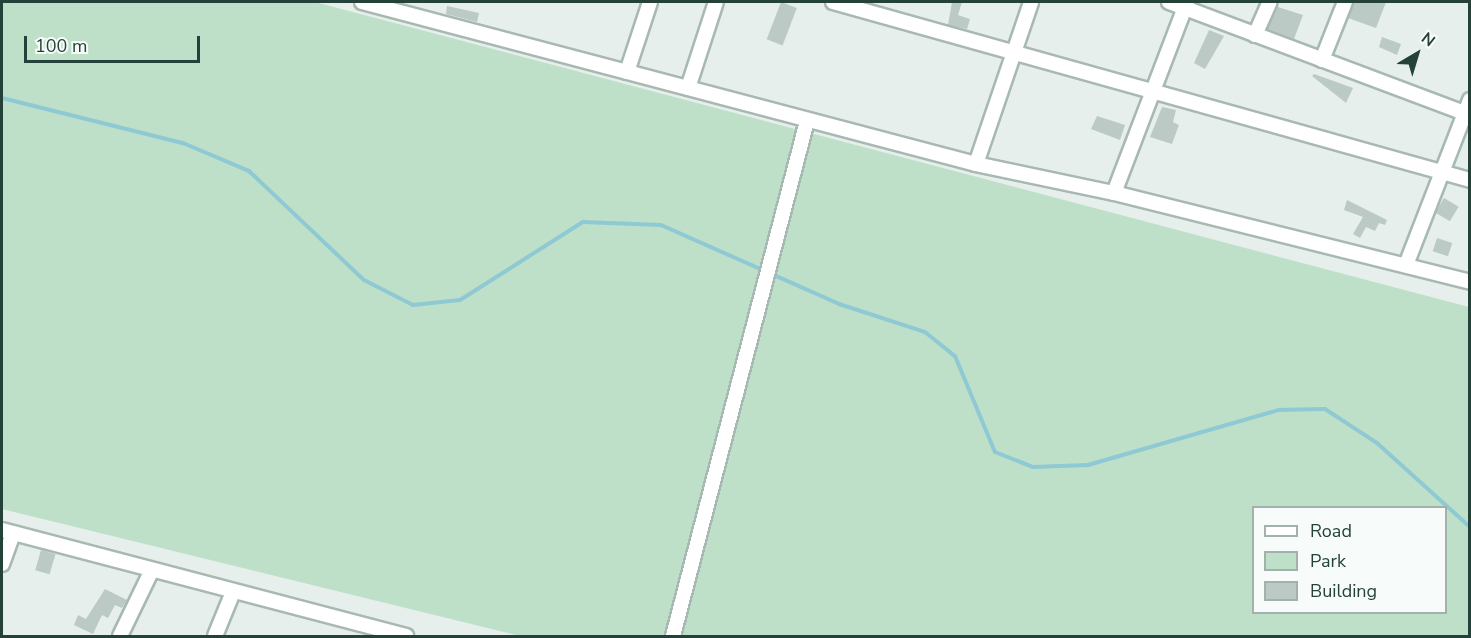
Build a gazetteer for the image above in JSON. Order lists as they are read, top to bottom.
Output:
{
  "legend": ["Road", "Park", "Building"],
  "scale_bar": "100 m",
  "north": "top right"
}
